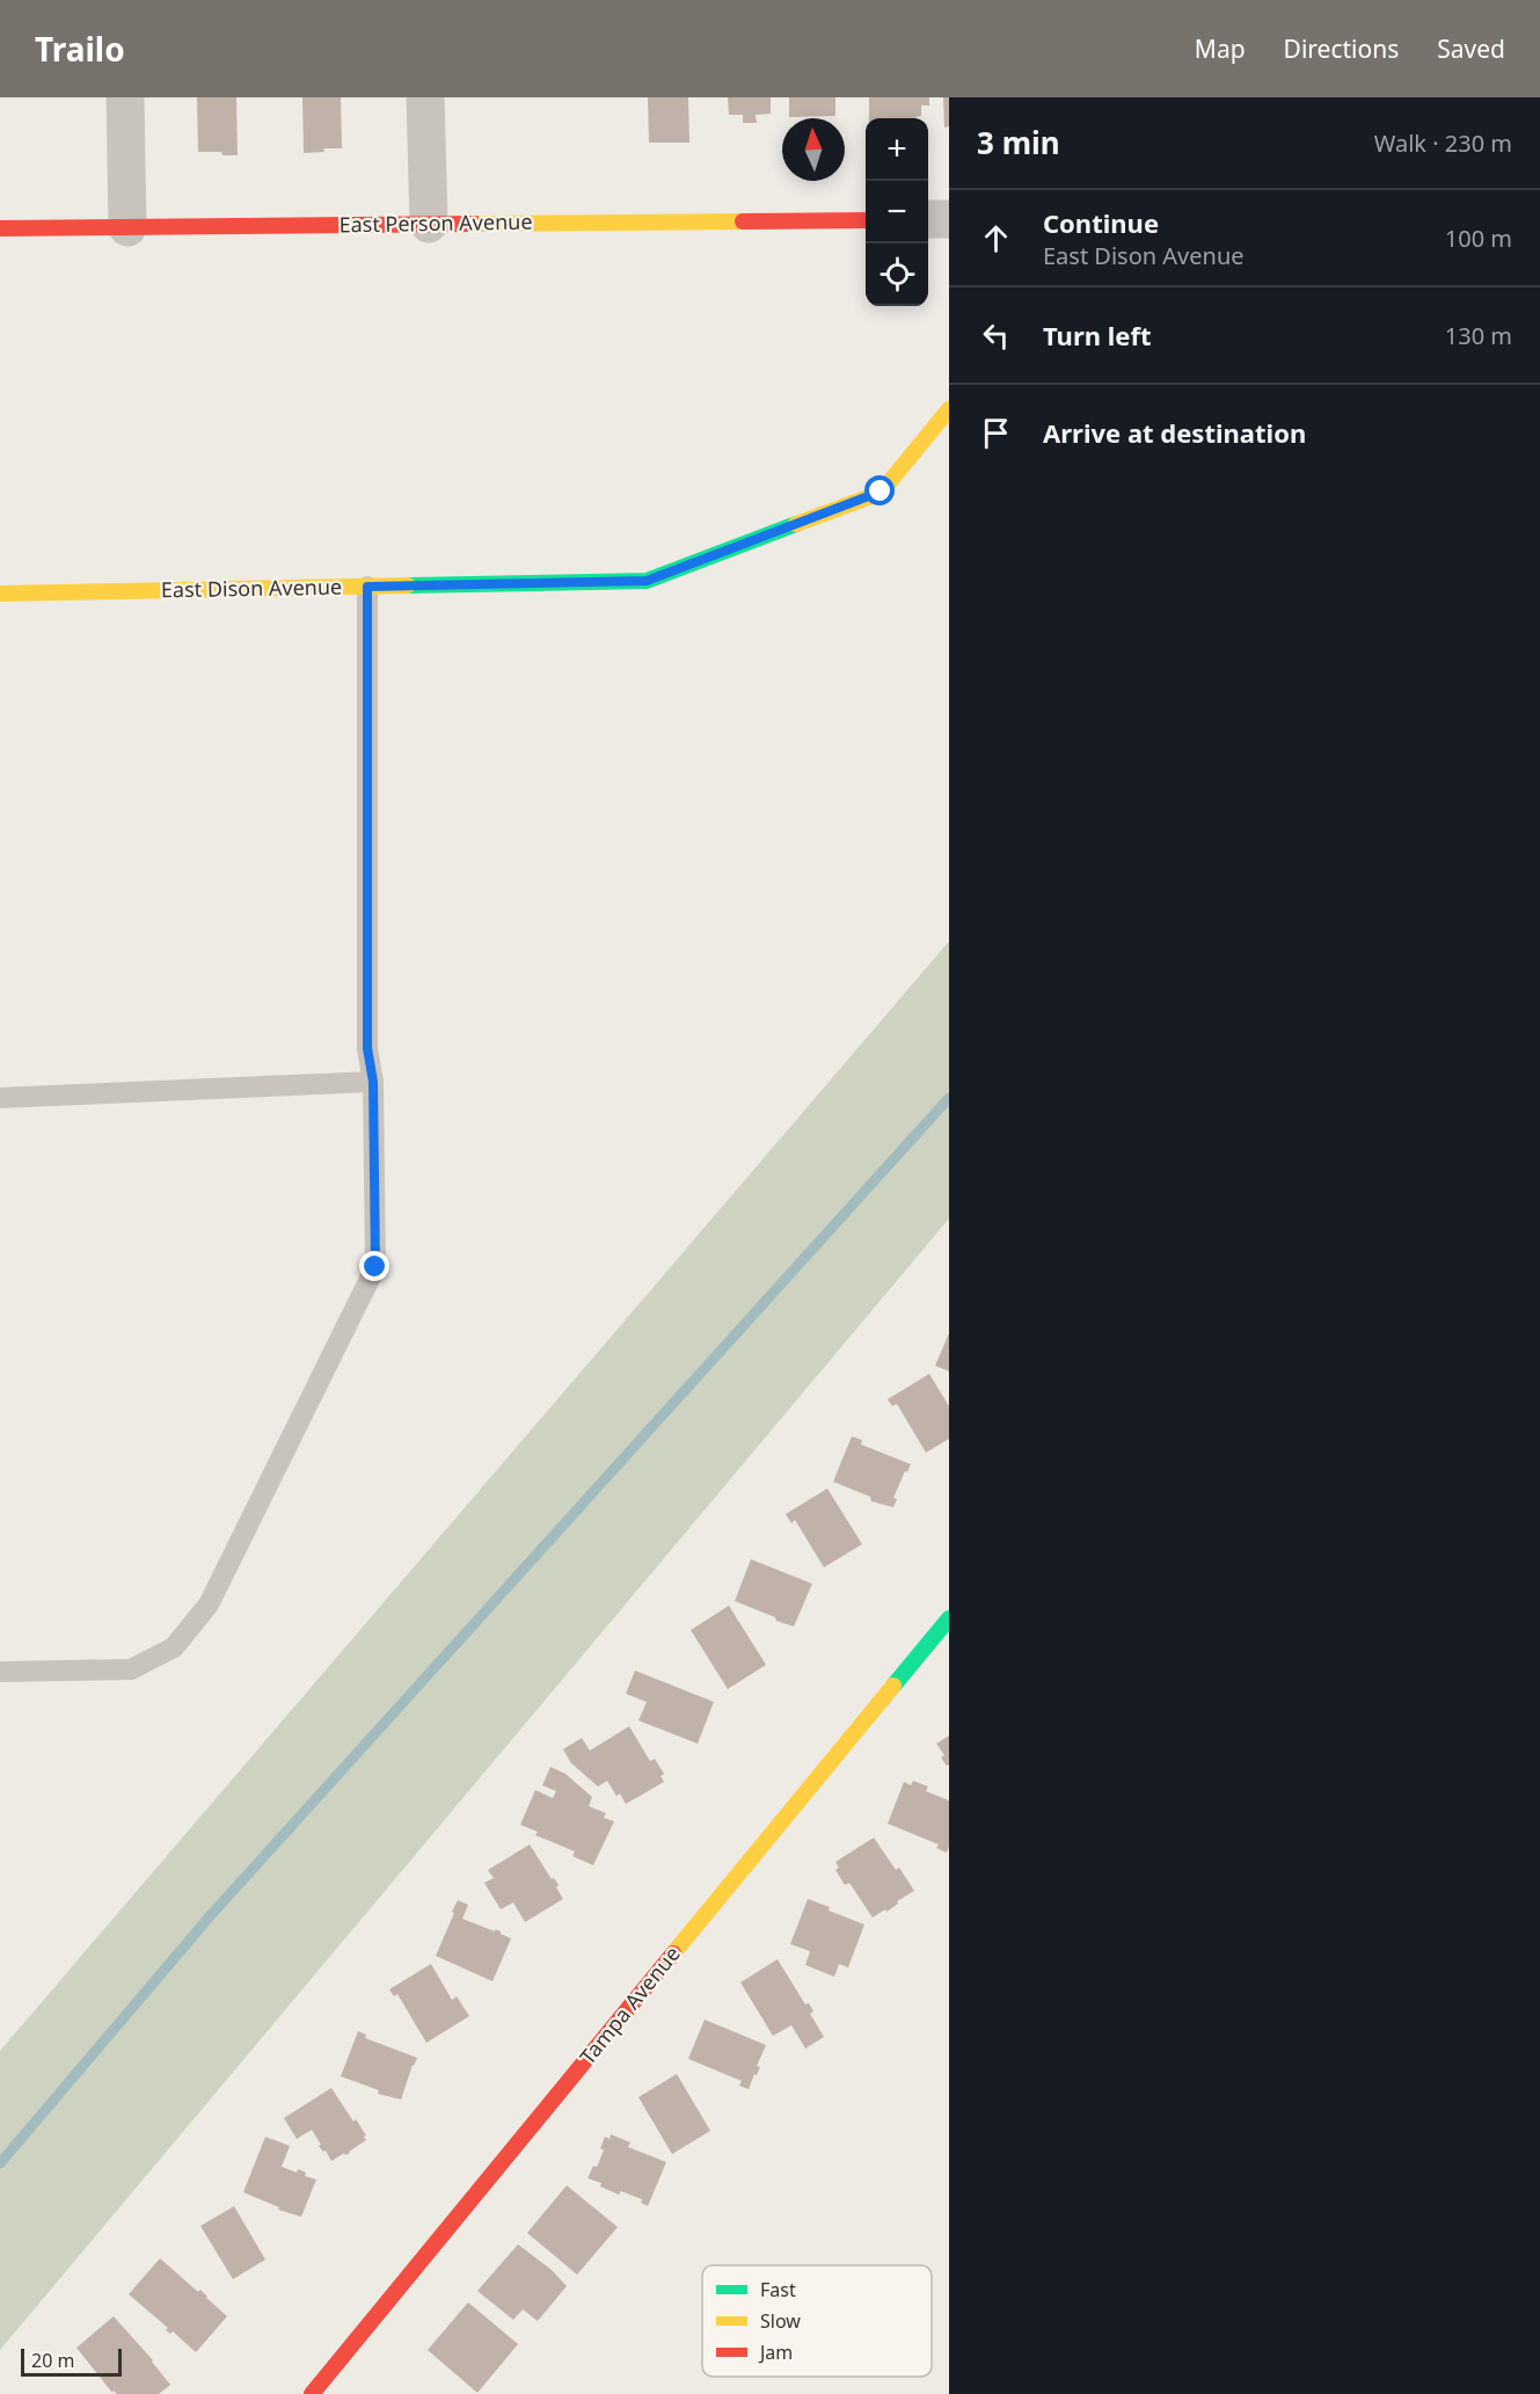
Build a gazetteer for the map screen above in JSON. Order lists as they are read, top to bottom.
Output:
{
  "streets": {
    "street": ["East Person Avenue", "East Dison Avenue", "Tampa Avenue"]
  },
  "legend": ["Fast", "Slow", "Jam"],
  "scale_bar": "20 m",
  "north": "top",
  "page": {
    "header": "Trailo",
    "nav": ["Map", "Directions", "Saved"],
    "heading": ["3 min", "Walk · 230 m"],
    "map_buttons": ["+", "−"],
    "list": [
      ["Continue", "East Dison Avenue", "100 m"],
      ["Turn left", "130 m"],
      "Arrive at destination"
    ],
    "scale": "20 m"
  }
}
